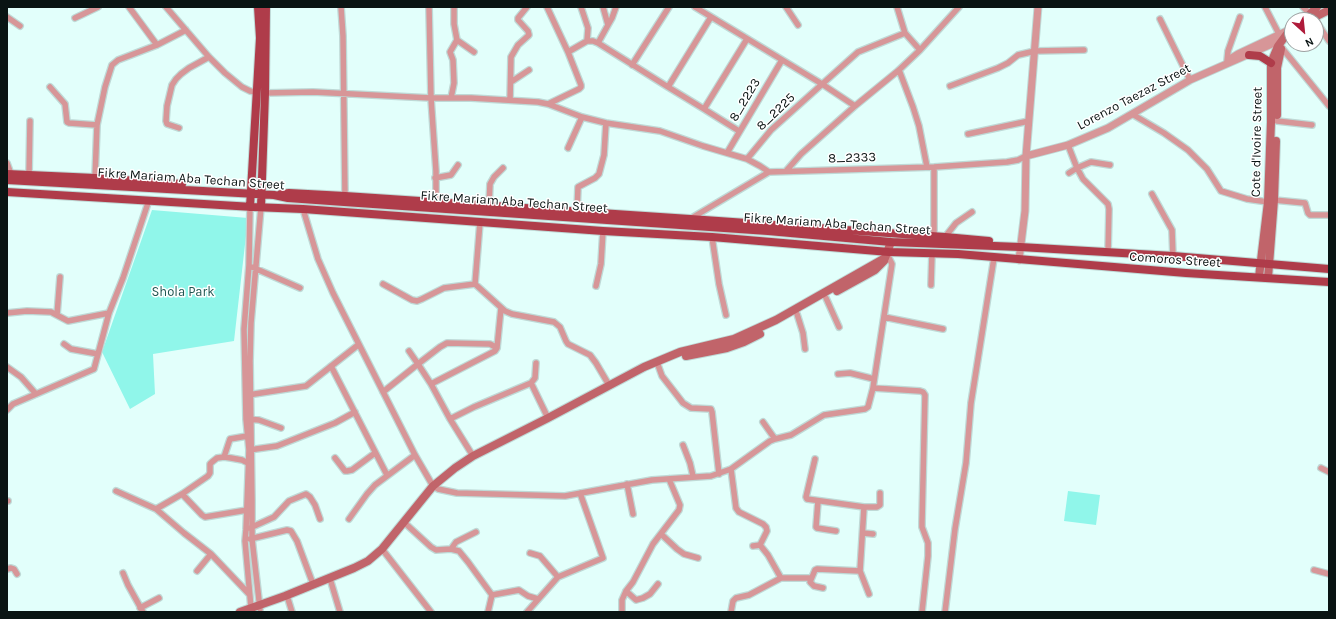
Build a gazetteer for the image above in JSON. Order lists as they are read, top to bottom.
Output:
{
  "streets": {
    "main road": ["Cote d'Ivoire Street", "Fikre Mariam Aba Techan Street", "Comoros Street"],
    "street": [
      "Lorenzo Taezaz Street",
      "8_2223",
      "8_2225",
      "8_2333"
    ]
  },
  "crossings": [
    ["Lorenzo Taezaz Street", "Cote d'Ivoire Street"],
    ["Lorenzo Taezaz Street", "8_2333"],
    ["Cote d'Ivoire Street", "Comoros Street"],
    ["Fikre Mariam Aba Techan Street", "Comoros Street"]
  ],
  "parks": ["Shola Park"],
  "north": "bottom right"
}
